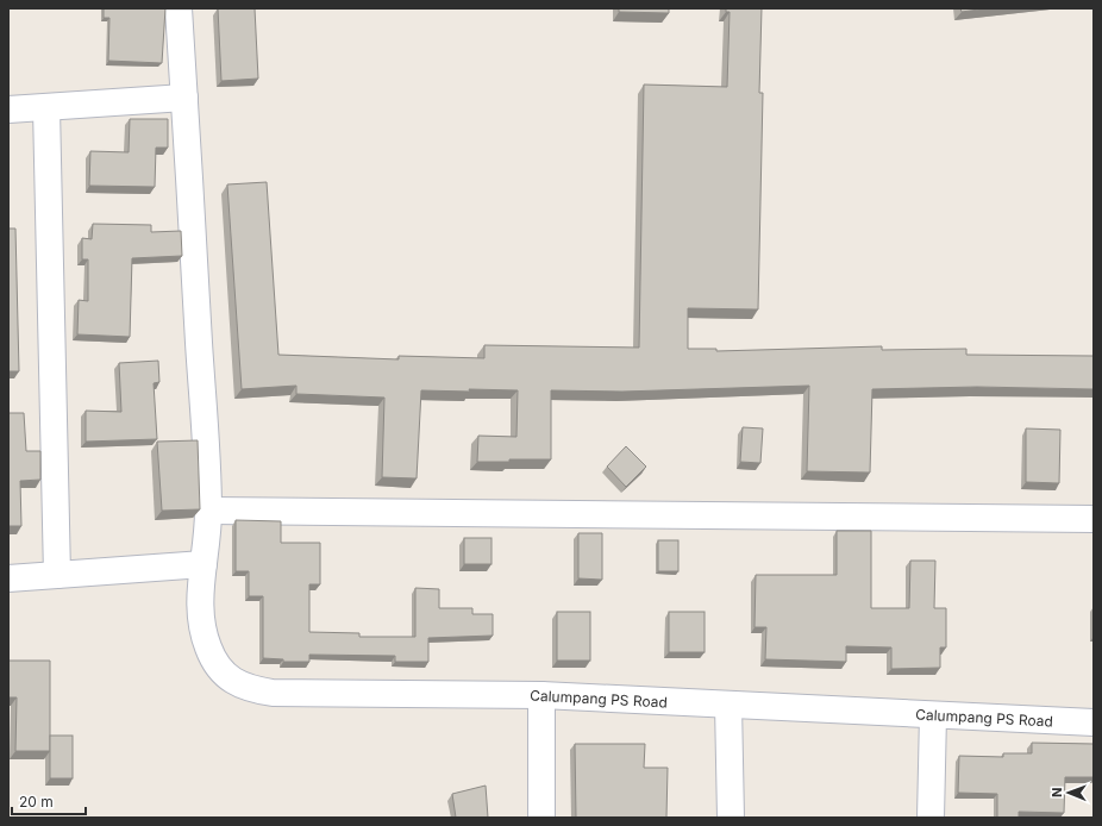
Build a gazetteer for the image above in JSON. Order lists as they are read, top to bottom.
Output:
{
  "streets": {
    "street": ["Calumpang PS Road"]
  },
  "scale_bar": "20 m",
  "north": "left"
}
